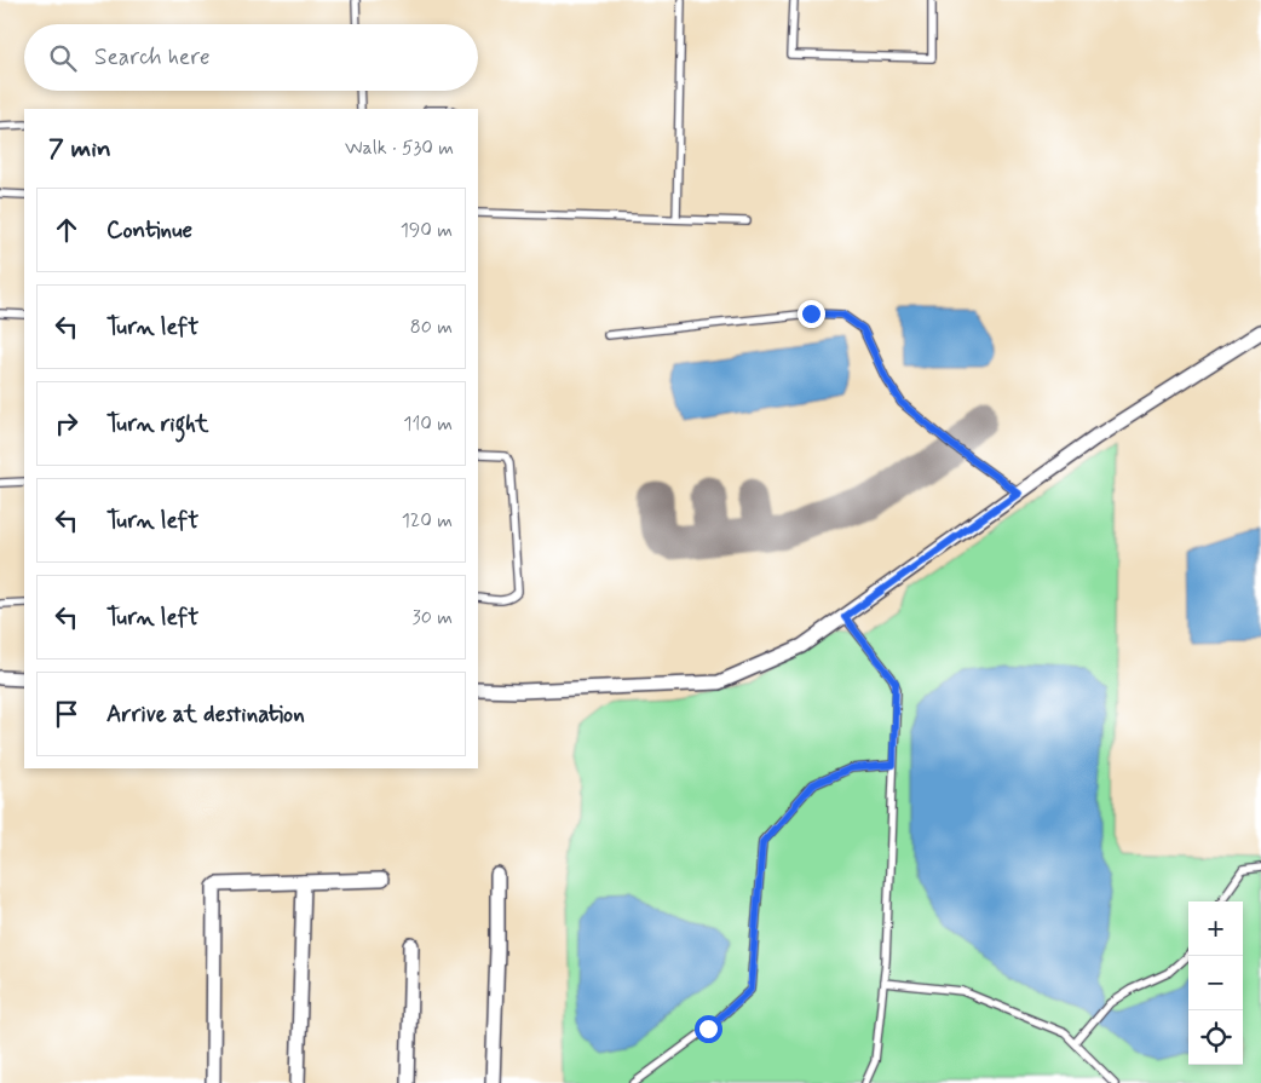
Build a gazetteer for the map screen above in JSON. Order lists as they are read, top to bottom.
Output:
{
  "page": {
    "search": "Search here",
    "heading": ["7 min", "Walk · 530 m"],
    "list": [
      ["Continue", "190 m"],
      ["Turn left", "80 m"],
      ["Turn right", "110 m"],
      ["Turn left", "120 m"],
      ["Turn left", "30 m"],
      "Arrive at destination"
    ],
    "map_buttons": ["+", "−"]
  }
}
